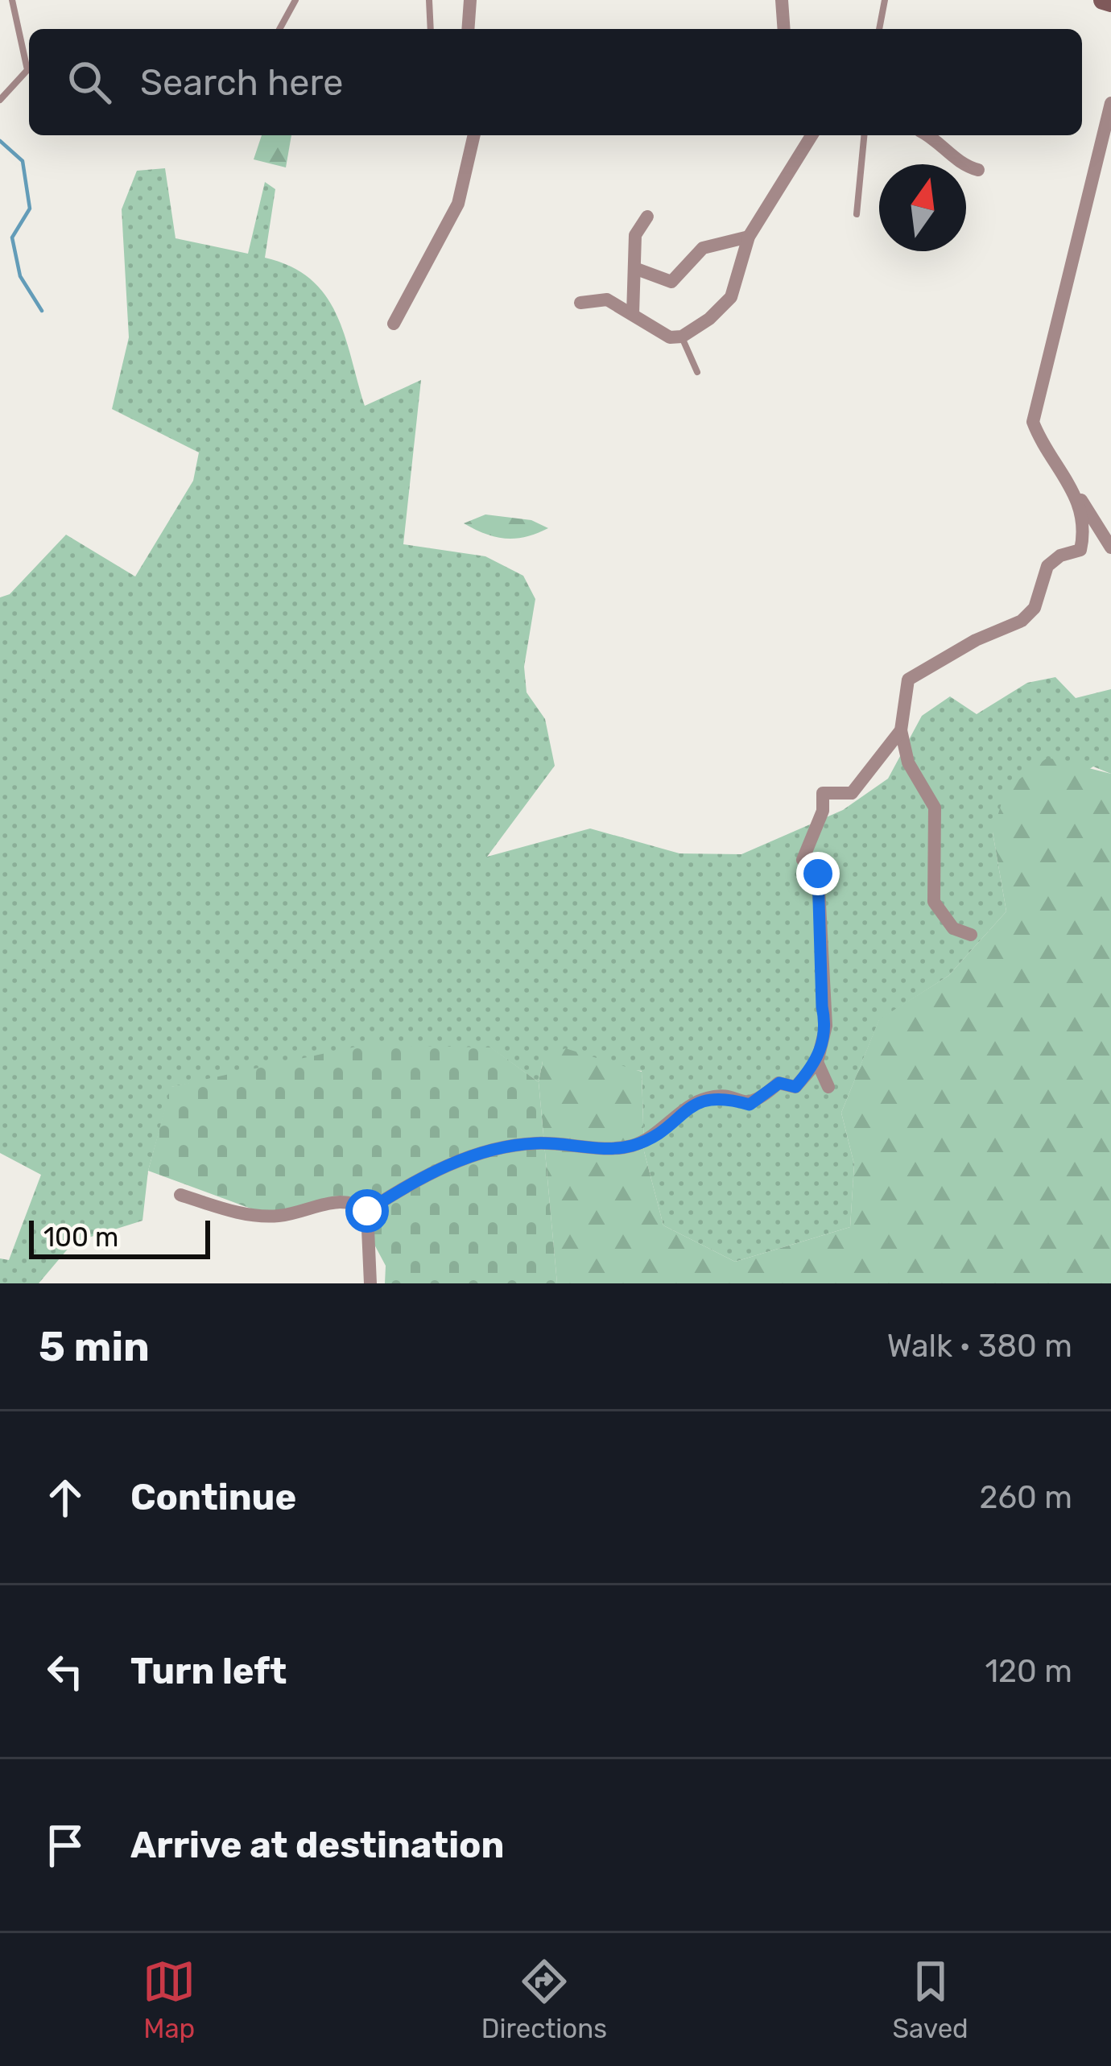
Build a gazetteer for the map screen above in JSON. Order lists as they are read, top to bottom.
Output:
{
  "scale_bar": "100 m",
  "north": "top",
  "page": {
    "search": "Search here",
    "scale": "100 m",
    "heading": ["5 min", "Walk · 380 m"],
    "list": [
      ["Continue", "260 m"],
      ["Turn left", "120 m"],
      "Arrive at destination"
    ],
    "nav": ["Map", "Directions", "Saved"]
  }
}
